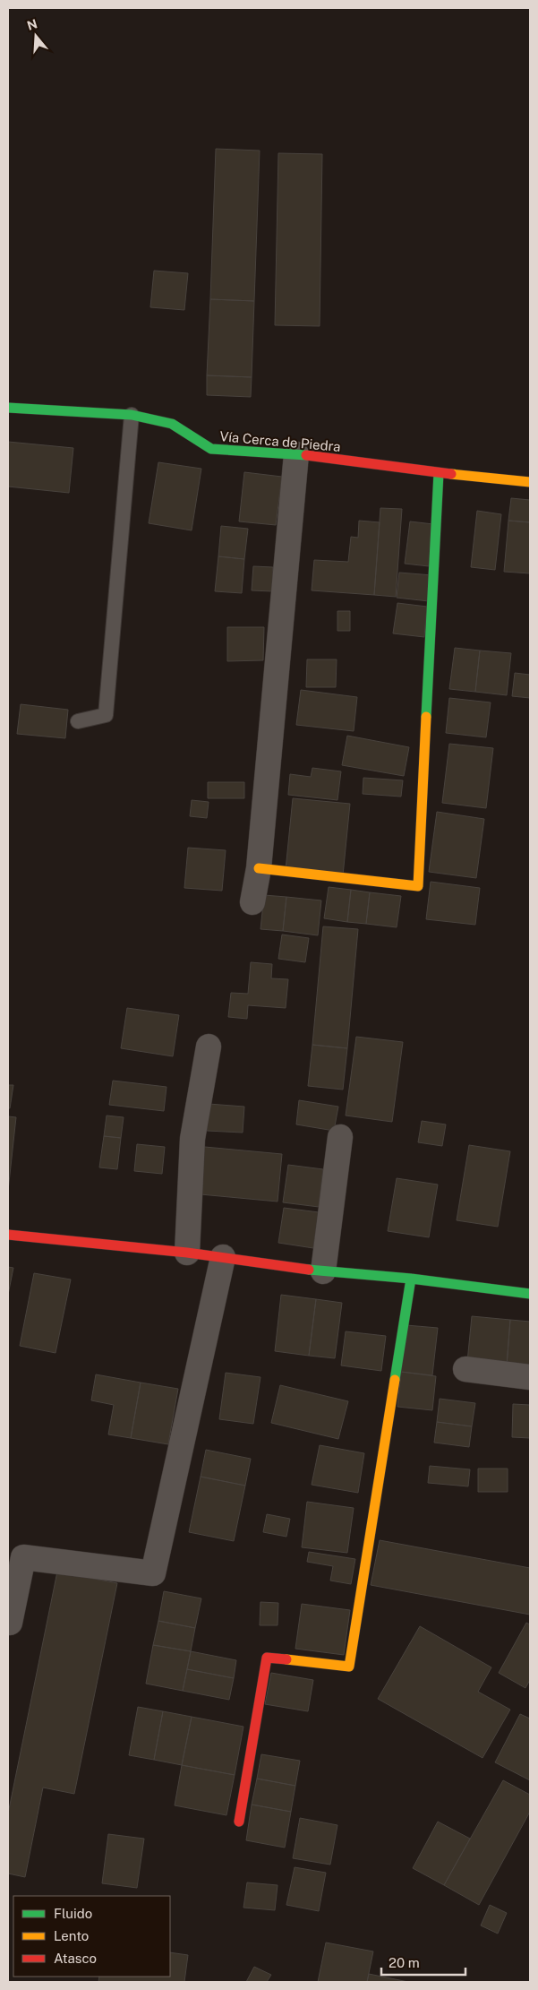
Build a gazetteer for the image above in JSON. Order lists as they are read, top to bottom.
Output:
{
  "streets": {
    "street": ["Vía Cerca de Piedra"]
  },
  "legend": ["Fluido", "Lento", "Atasco"],
  "scale_bar": "20 m",
  "north": "top"
}
